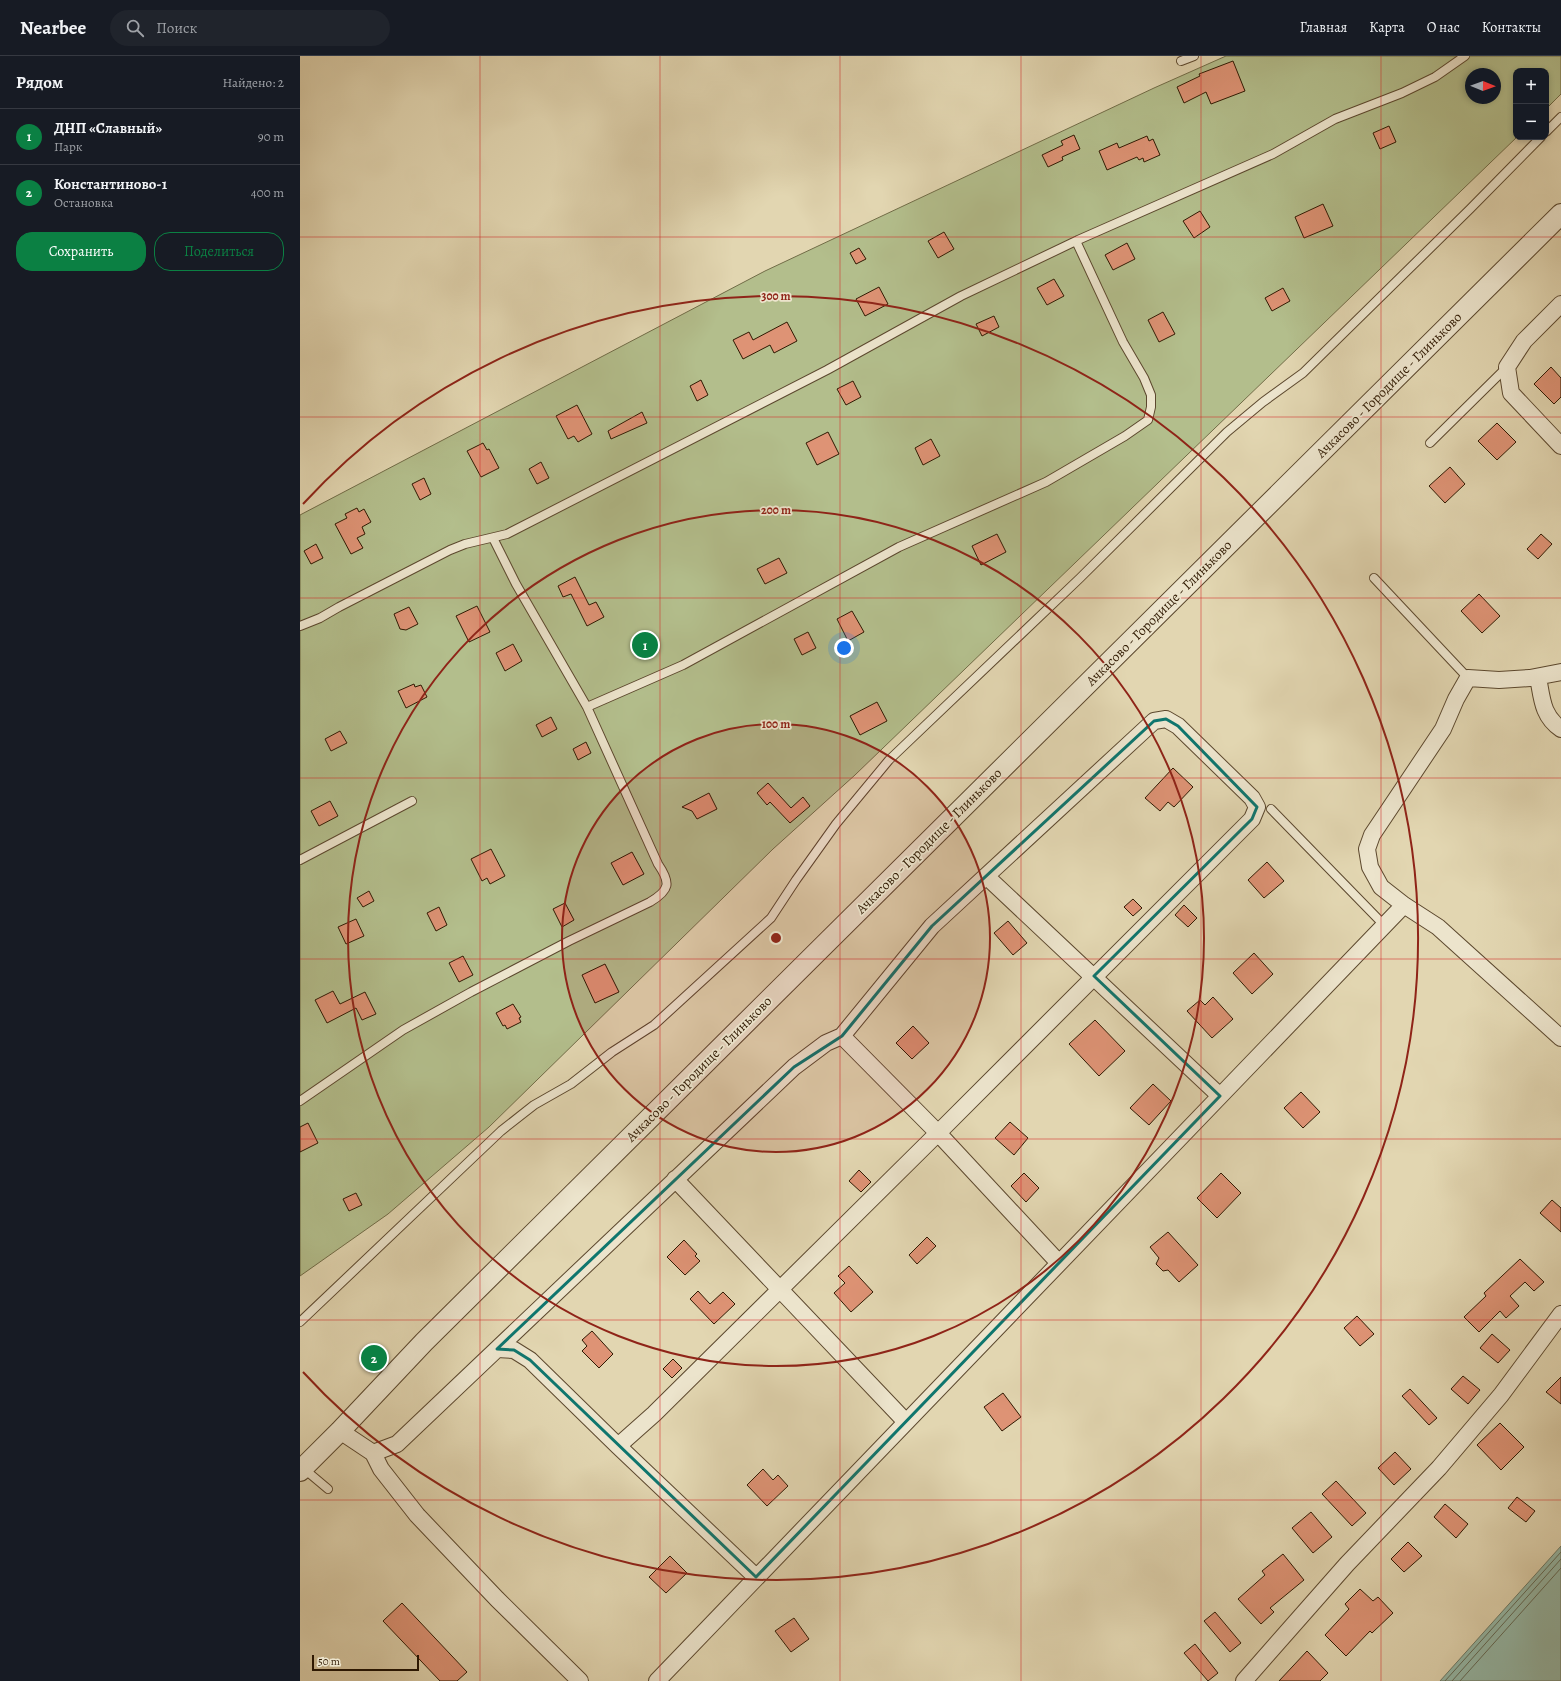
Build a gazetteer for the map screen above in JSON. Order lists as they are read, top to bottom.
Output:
{
  "streets": {
    "street": ["Ачкасово - Городище - Глиньково"]
  },
  "scale_bar": "50 m",
  "north": "right",
  "page": {
    "header": "Nearbee",
    "search": "Поиск",
    "nav": [
      "Главная",
      "Карта",
      "О нас",
      "Контакты"
    ],
    "heading": ["Рядом", "Найдено: 2"],
    "map_buttons": ["+", "−"],
    "list": [
      {
        "mark": "1",
        "name": "ДНП «Славный»",
        "note": "Парк",
        "value": "90 m"
      },
      {
        "mark": "2",
        "name": "Константиново-1",
        "note": "Остановка",
        "value": "400 m"
      }
    ],
    "buttons": ["Сохранить", "Поделиться"],
    "pins": ["1", "2"],
    "scale": "50 m"
  },
  "rings": ["300 m", "200 m", "100 m"]
}
